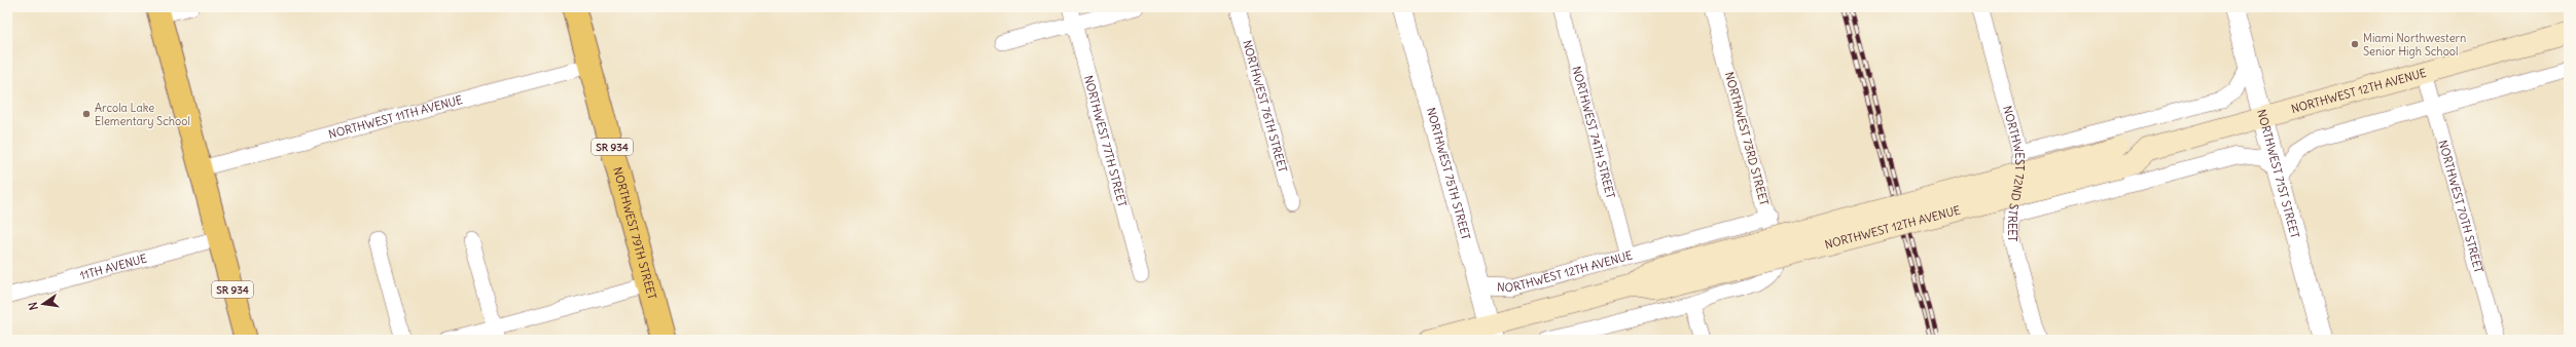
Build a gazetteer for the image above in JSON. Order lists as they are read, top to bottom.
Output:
{
  "streets": {
    "main road": ["NORTHWEST 12TH AVENUE", "SR 934", "NORTHWEST 79TH STREET"],
    "street": [
      "NORTHWEST 76TH STREET",
      "NORTHWEST 11TH AVENUE",
      "NORTHWEST 74TH STREET",
      "NORTHWEST 73RD STREET",
      "NORTHWEST 77TH STREET",
      "NORTHWEST 75TH STREET",
      "NORTHWEST 72ND STREET",
      "NORTHWEST 71ST STREET",
      "NORTHWEST 70TH STREET",
      "11TH AVENUE"
    ]
  },
  "crossings": [
    ["NORTHWEST 12TH AVENUE", "NORTHWEST 74TH STREET"],
    ["NORTHWEST 12TH AVENUE", "NORTHWEST 73RD STREET"],
    ["NORTHWEST 12TH AVENUE", "NORTHWEST 75TH STREET"],
    ["NORTHWEST 12TH AVENUE", "NORTHWEST 71ST STREET"],
    ["NORTHWEST 12TH AVENUE", "NORTHWEST 70TH STREET"],
    ["NORTHWEST 11TH AVENUE", "SR 934"],
    ["NORTHWEST 11TH AVENUE", "NORTHWEST 79TH STREET"],
    ["SR 934", "11TH AVENUE"]
  ],
  "places": ["Miami Northwestern Senior High School", "Arcola Lake Elementary School"],
  "north": "left"
}
